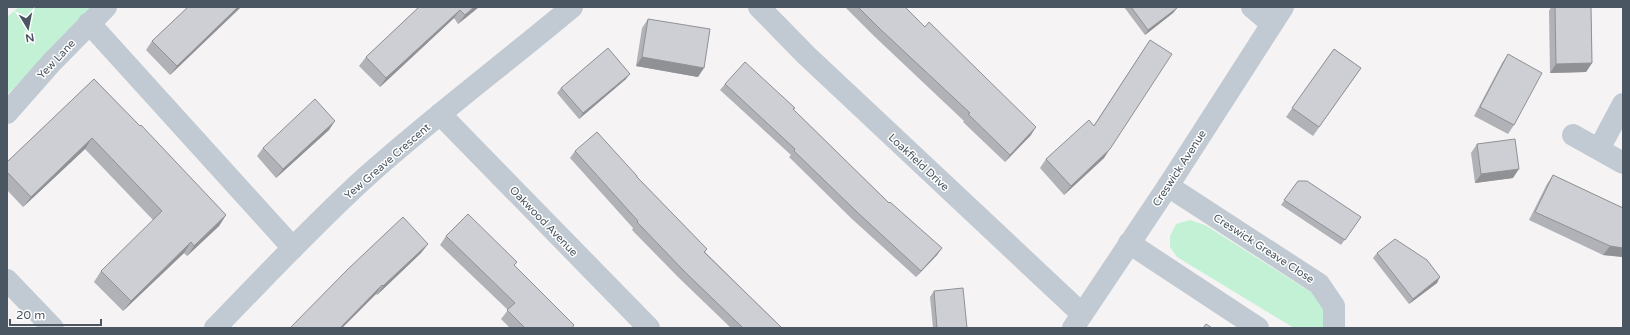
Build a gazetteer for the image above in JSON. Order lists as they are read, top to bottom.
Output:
{
  "streets": {
    "street": [
      "Yew Lane",
      "Yew Greave Crescent",
      "Loakfield Drive",
      "Creswick Avenue",
      "Oakwood Avenue",
      "Creswick Greave Close"
    ]
  },
  "crossings": [
    ["Yew Greave Crescent", "Oakwood Avenue"],
    ["Loakfield Drive", "Creswick Avenue"],
    ["Creswick Avenue", "Creswick Greave Close"]
  ],
  "scale_bar": "20 m",
  "north": "bottom"
}
